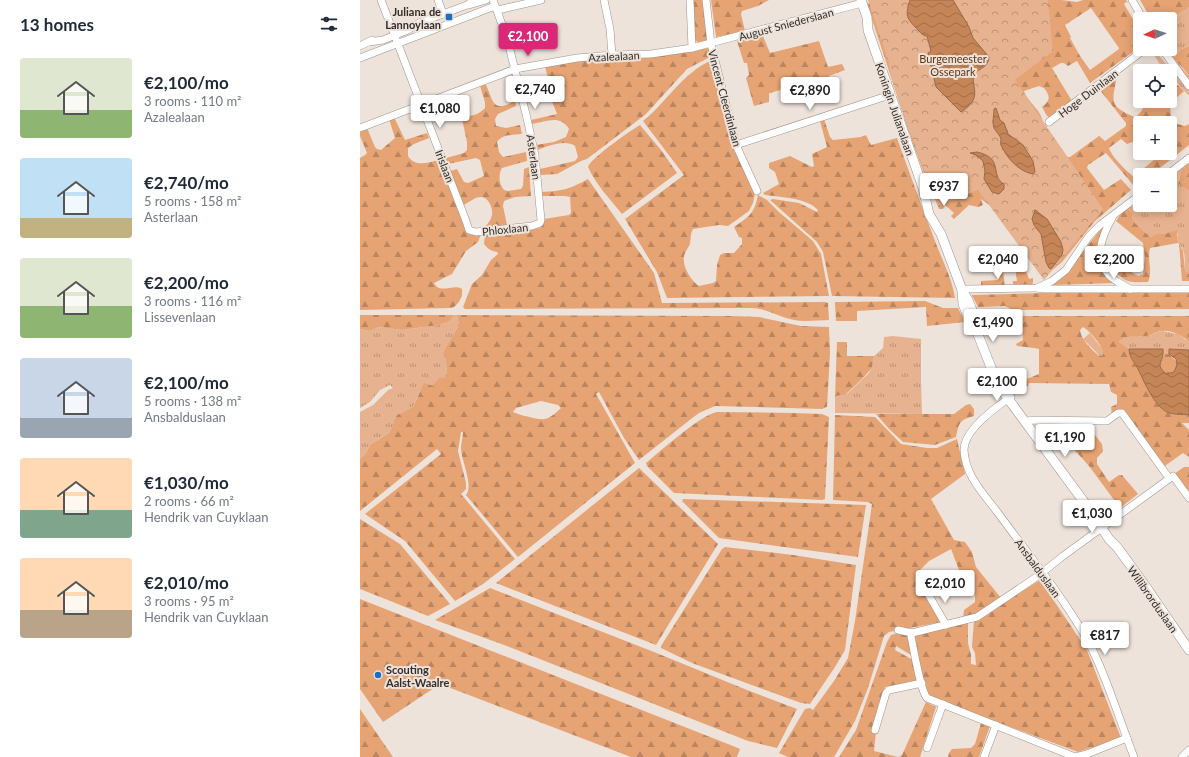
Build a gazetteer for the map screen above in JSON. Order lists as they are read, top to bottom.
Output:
{
  "streets": {
    "main road": ["Koningin Julianalaan", "Willibrorduslaan"],
    "street": [
      "August Sniederslaan",
      "Azalealaan",
      "Hoge Duinlaan",
      "Vincent Cleerdinlaan",
      "Asterlaan",
      "Irislaan",
      "Phloxlaan",
      "Ansbalduslaan"
    ]
  },
  "crossings": [
    ["August Sniederslaan", "Azalealaan"],
    ["August Sniederslaan", "Vincent Cleerdinlaan"],
    ["August Sniederslaan", "Koningin Julianalaan"],
    ["Azalealaan", "Vincent Cleerdinlaan"],
    ["Azalealaan", "Asterlaan"],
    ["Azalealaan", "Irislaan"],
    ["Koningin Julianalaan", "Willibrorduslaan"],
    ["Asterlaan", "Phloxlaan"],
    ["Irislaan", "Phloxlaan"],
    ["Ansbalduslaan", "Willibrorduslaan"]
  ],
  "parks": ["Burgemeester Ossepark"],
  "places": {
    "transit": ["Juliana de Lannoylaan"],
    "other": ["Scouting Aalst-Waalre"]
  },
  "north": "left",
  "page": {
    "heading": "13 homes",
    "map_buttons": ["+", "−"],
    "price": [
      "€2,100",
      "€2,740",
      "€2,890",
      "€1,080",
      "€937",
      "€2,040",
      "€2,200",
      "€1,490",
      "€2,100",
      "€1,190",
      "€1,030",
      "€2,010",
      "€817"
    ],
    "list": [
      {
        "name": "€2,100/mo",
        "note": "3 rooms · 110 m² · Azalealaan"
      },
      {
        "name": "€2,740/mo",
        "note": "5 rooms · 158 m² · Asterlaan"
      },
      {
        "name": "€2,200/mo",
        "note": "3 rooms · 116 m² · Lissevenlaan"
      },
      {
        "name": "€2,100/mo",
        "note": "5 rooms · 138 m² · Ansbalduslaan"
      },
      {
        "name": "€1,030/mo",
        "note": "2 rooms · 66 m² · Hendrik van Cuyklaan"
      },
      {
        "name": "€2,010/mo",
        "note": "3 rooms · 95 m² · Hendrik van Cuyklaan"
      }
    ]
  }
}
